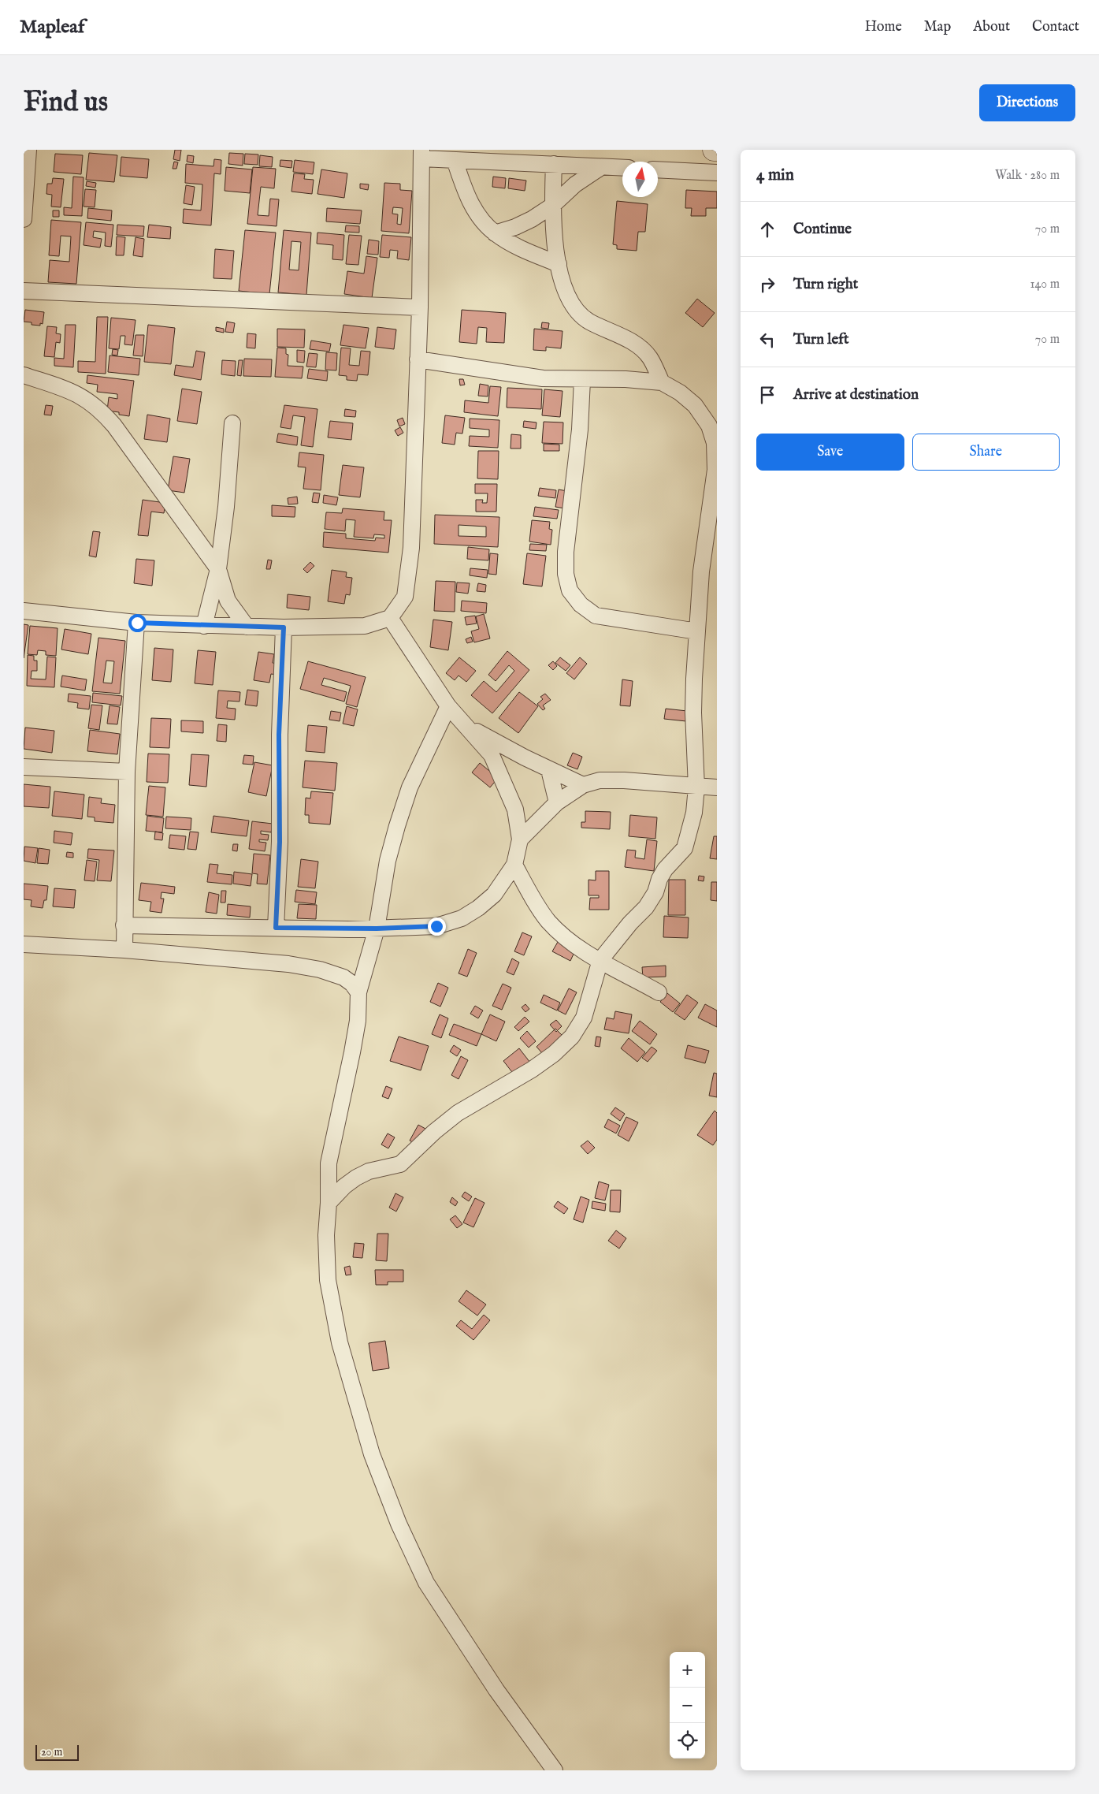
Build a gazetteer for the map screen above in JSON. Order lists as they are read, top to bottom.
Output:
{
  "scale_bar": "20 m",
  "north": "top",
  "page": {
    "header": "Mapleaf",
    "nav": [
      "Home",
      "Map",
      "About",
      "Contact"
    ],
    "buttons": [
      "Directions",
      ["Save", "Share"]
    ],
    "title": "Find us",
    "heading": ["4 min", "Walk · 280 m"],
    "list": [
      ["Continue", "70 m"],
      ["Turn right", "140 m"],
      ["Turn left", "70 m"],
      "Arrive at destination"
    ],
    "map_buttons": ["+", "−"],
    "scale": "20 m"
  }
}
